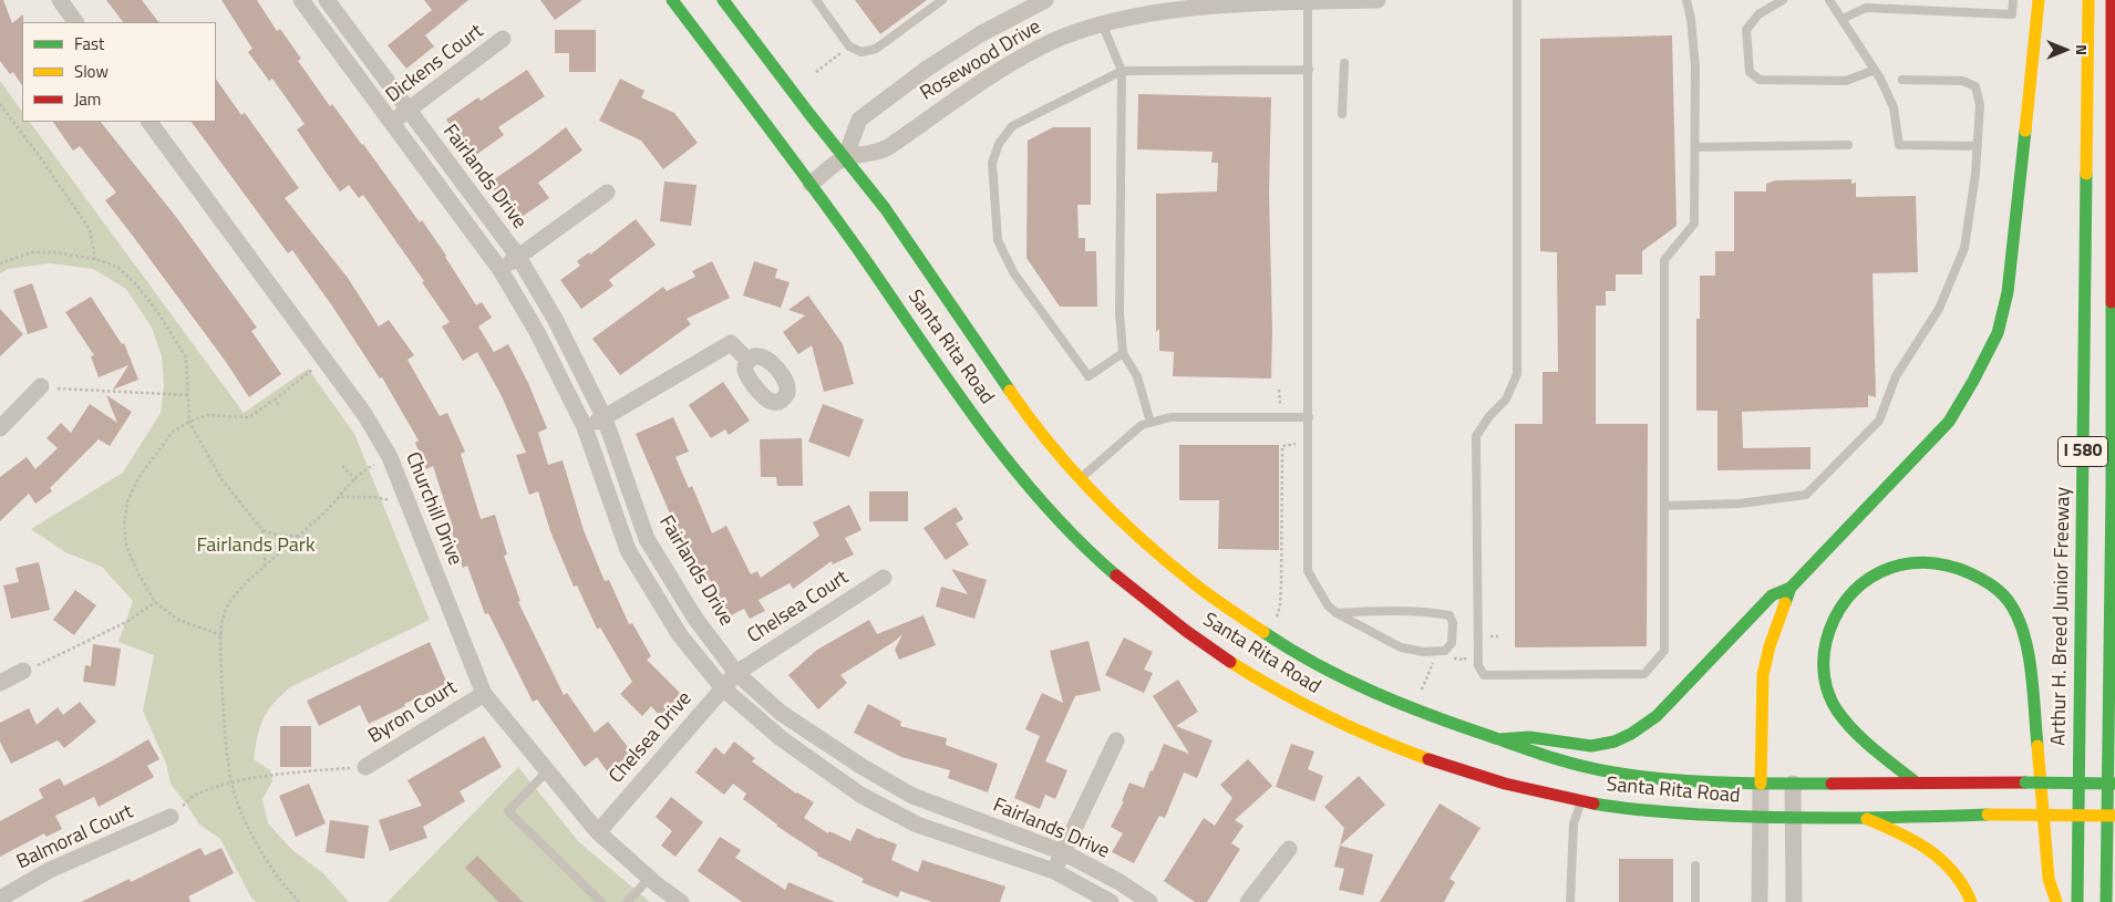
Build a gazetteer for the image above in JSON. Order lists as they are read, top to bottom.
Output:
{
  "streets": {
    "main road": ["Santa Rita Road", "I 580", "Arthur H. Breed Junior Freeway"],
    "street": [
      "Rosewood Drive",
      "Dickens Court",
      "Fairlands Drive",
      "Churchill Drive",
      "Chelsea Court",
      "Byron Court",
      "Chelsea Drive",
      "Balmoral Court"
    ]
  },
  "crossings": [
    ["Rosewood Drive", "Santa Rita Road"],
    ["Dickens Court", "Fairlands Drive"],
    ["Fairlands Drive", "Chelsea Court"],
    ["Fairlands Drive", "Chelsea Drive"],
    ["Churchill Drive", "Byron Court"],
    ["Churchill Drive", "Chelsea Drive"],
    ["Chelsea Court", "Chelsea Drive"]
  ],
  "parks": ["Fairlands Park"],
  "legend": ["Fast", "Slow", "Jam"],
  "north": "right"
}
